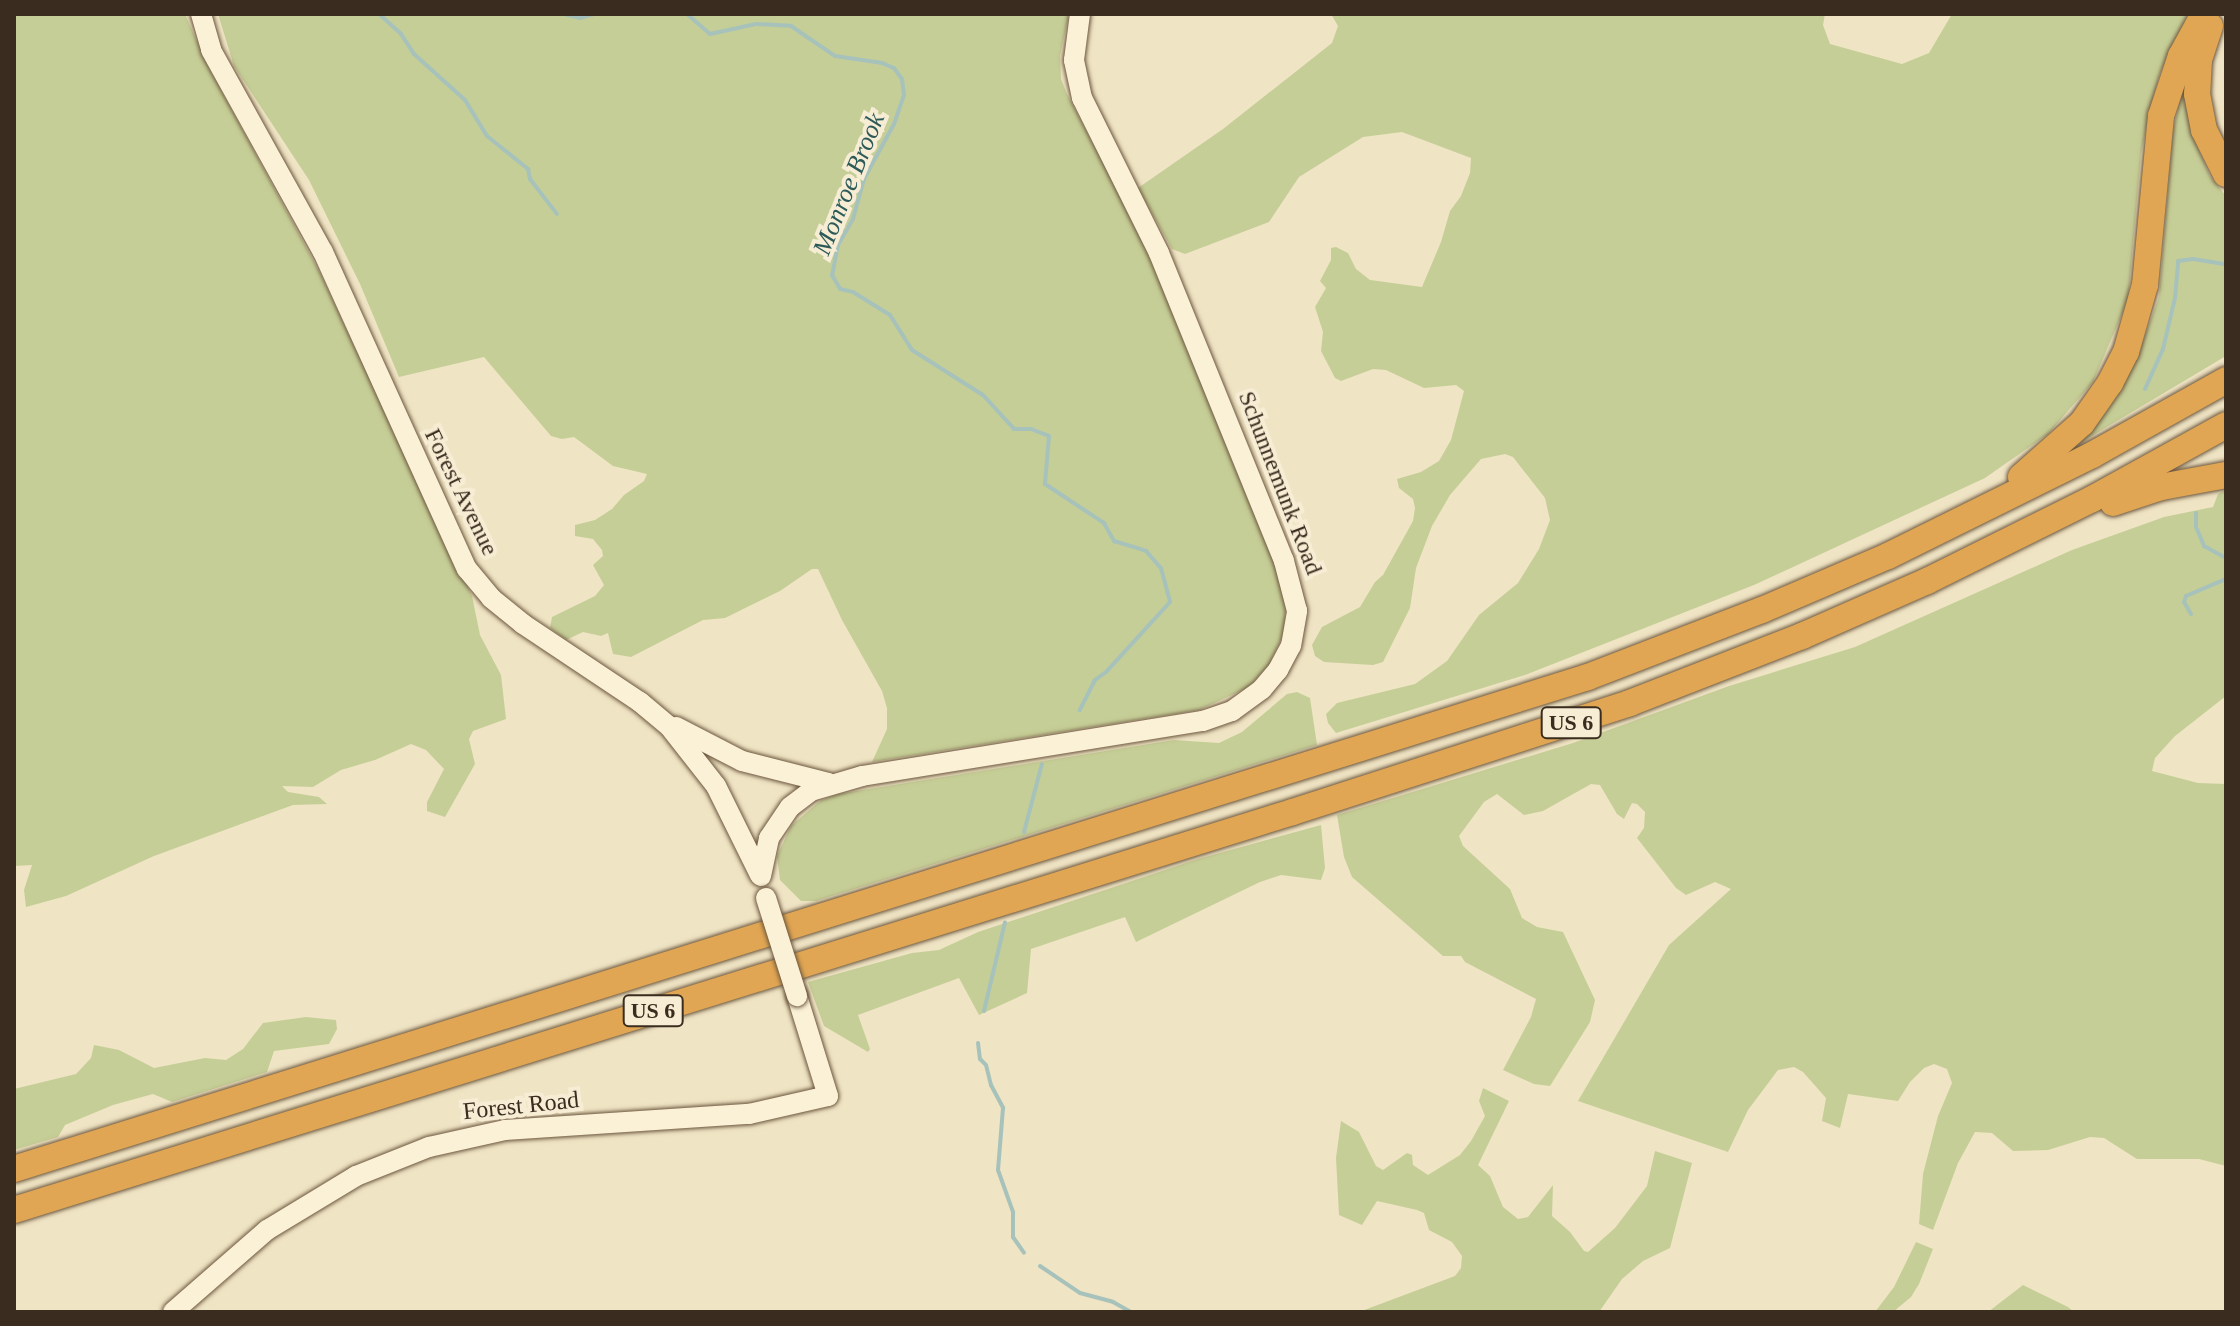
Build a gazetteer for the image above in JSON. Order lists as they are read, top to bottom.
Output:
{
  "streets": {
    "highway": ["US 6"],
    "street": ["Schunnemunk Road", "Forest Avenue", "Forest Road"]
  },
  "crossings": [
    ["Schunnemunk Road", "Forest Avenue"],
    ["Forest Avenue", "Forest Road"]
  ],
  "water": ["Monroe Brook"]
}
